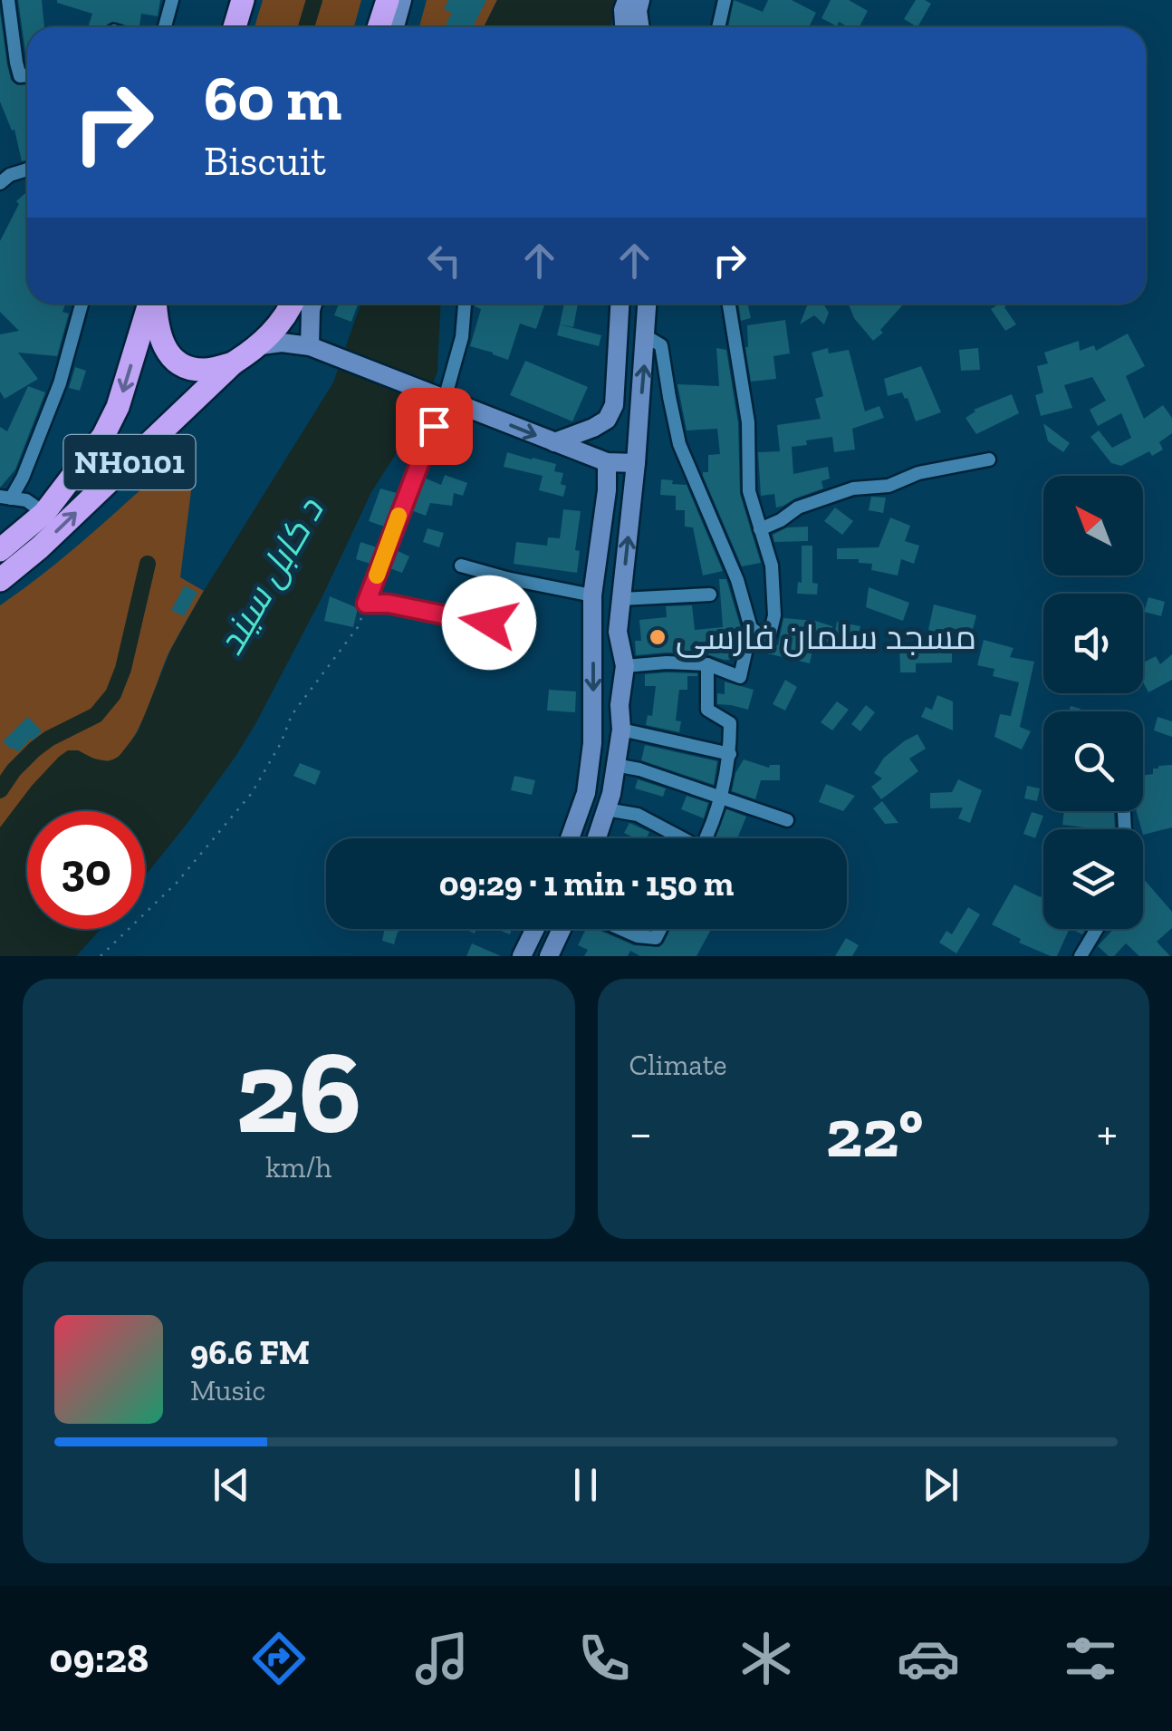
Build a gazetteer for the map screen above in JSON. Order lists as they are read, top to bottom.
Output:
{
  "streets": {
    "highway": ["NH0101"]
  },
  "water": ["د کابل سيند"],
  "places": ["مسجد سلمان فارسی"],
  "north": "top left",
  "page": {
    "turn": ["60 m", "Biscuit"],
    "limit": "30",
    "trip": "09:29 · 1 min · 150 m",
    "tile": [
      ["26", "km/h"],
      "Climate"
    ],
    "heat": ["−", "22°", "+"],
    "song": ["96.6 FM", "Music"],
    "tabs": "09:28"
  }
}
